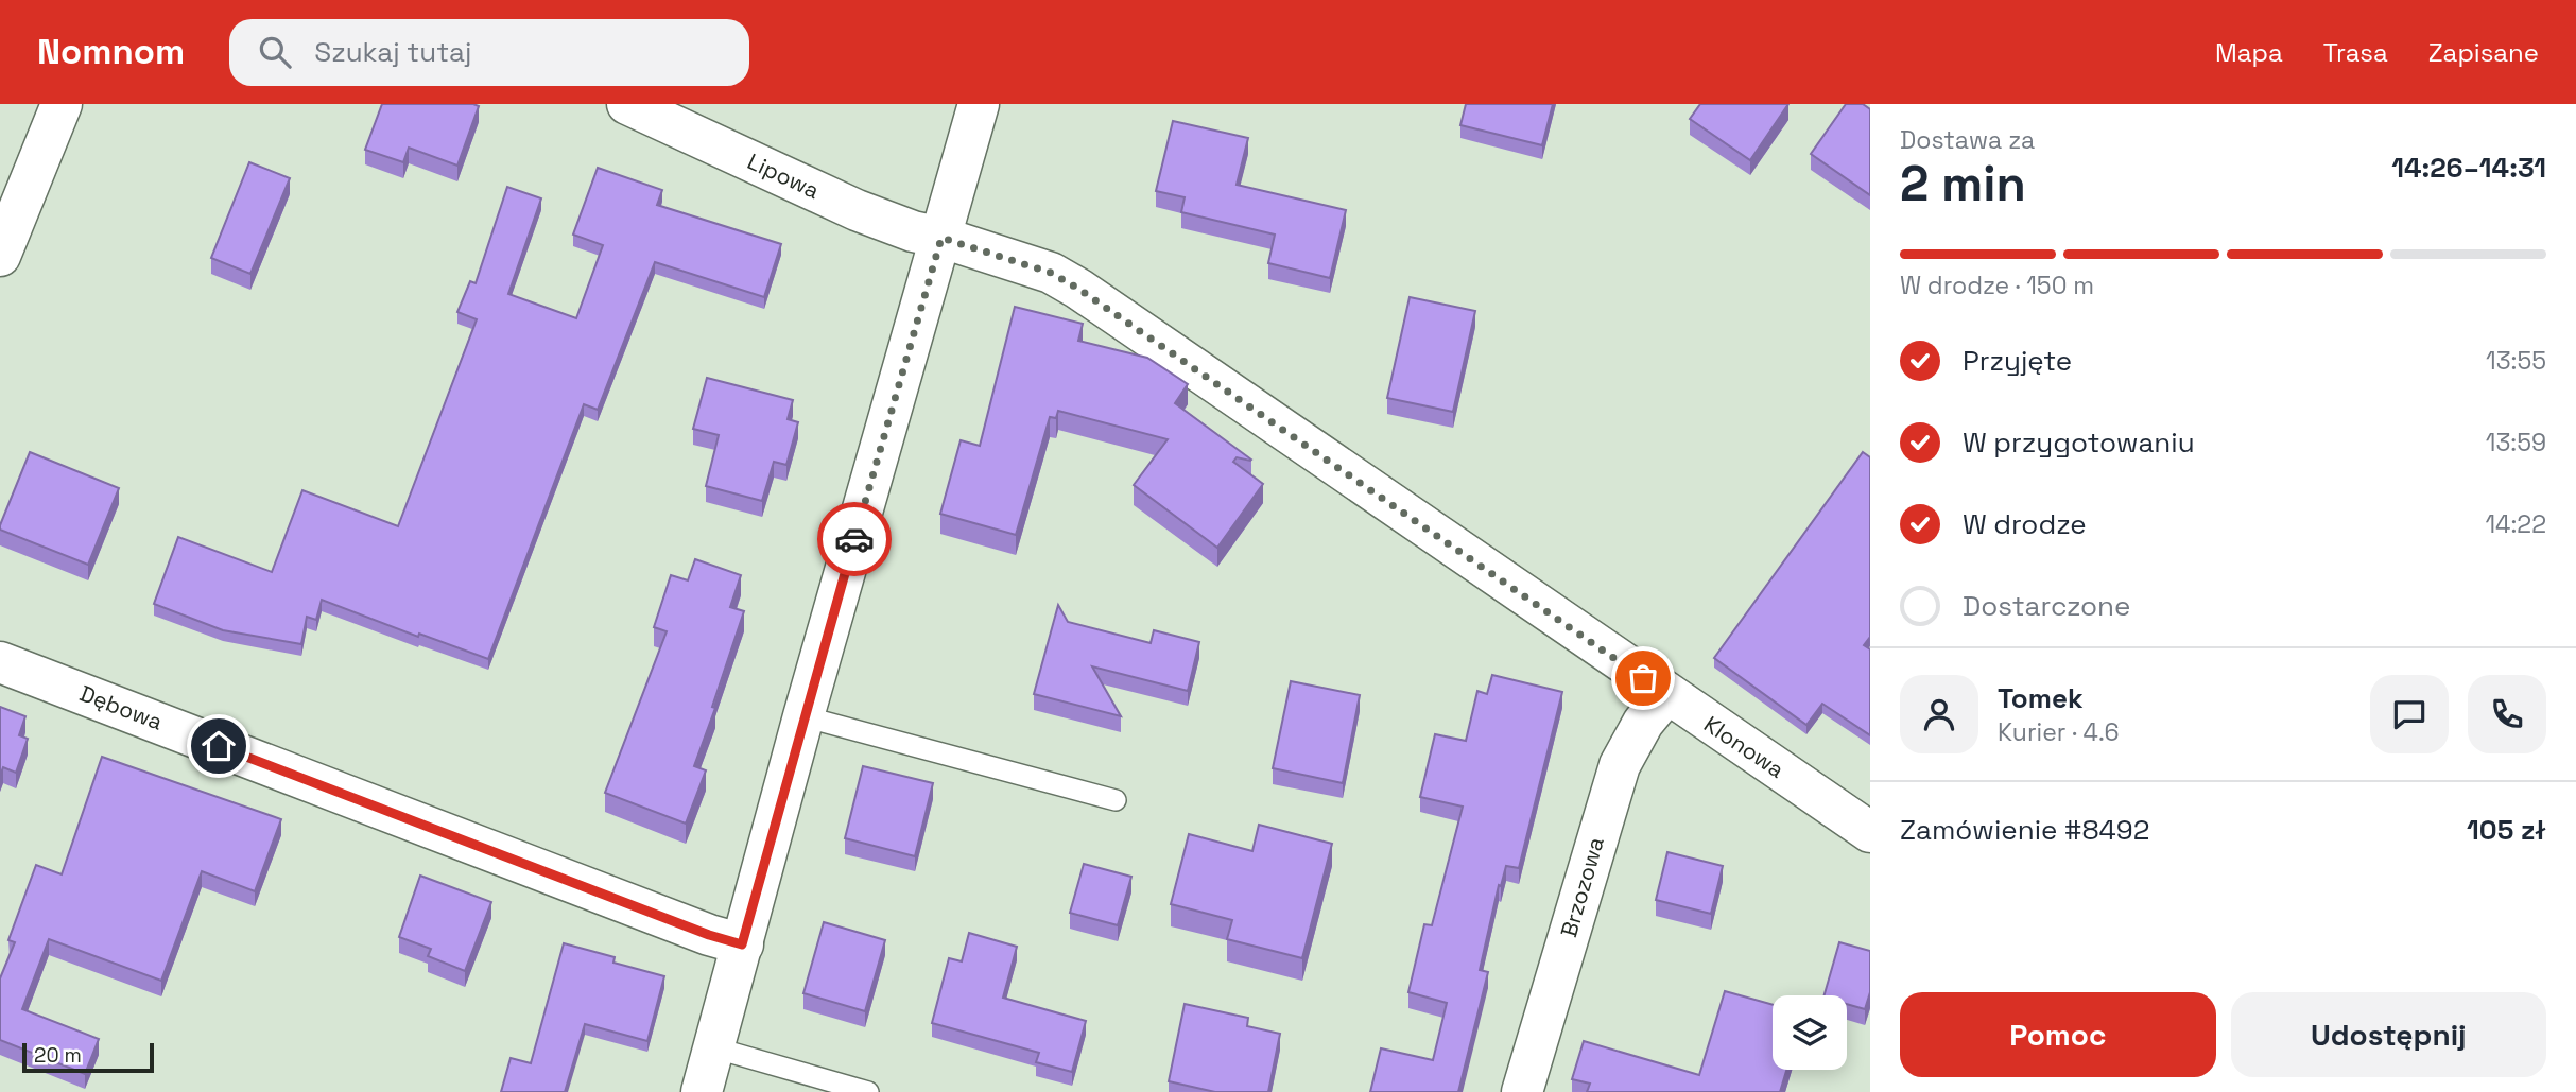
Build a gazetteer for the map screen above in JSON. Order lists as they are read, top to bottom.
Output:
{
  "streets": {
    "street": [
      "Lipowa",
      "Dębowa",
      "Klonowa",
      "Brzozowa"
    ]
  },
  "crossings": [
    ["Lipowa", "Klonowa"],
    ["Klonowa", "Brzozowa"]
  ],
  "scale_bar": "20 m",
  "page": {
    "header": "Nomnom",
    "search": "Szukaj tutaj",
    "nav": ["Mapa", "Trasa", "Zapisane"],
    "heading": ["2 min", "Dostawa za", "14:26–14:31"],
    "panel": [
      "Tomek",
      "Kurier · 4.6",
      "Zamówienie #8492",
      "105 zł"
    ],
    "bar": "W drodze · 150 m",
    "list": [
      ["Przyjęte", "13:55"],
      ["W przygotowaniu", "13:59"],
      ["W drodze", "14:22"],
      "Dostarczone"
    ],
    "buttons": ["Pomoc", "Udostępnij"],
    "scale": "20 m"
  }
}
